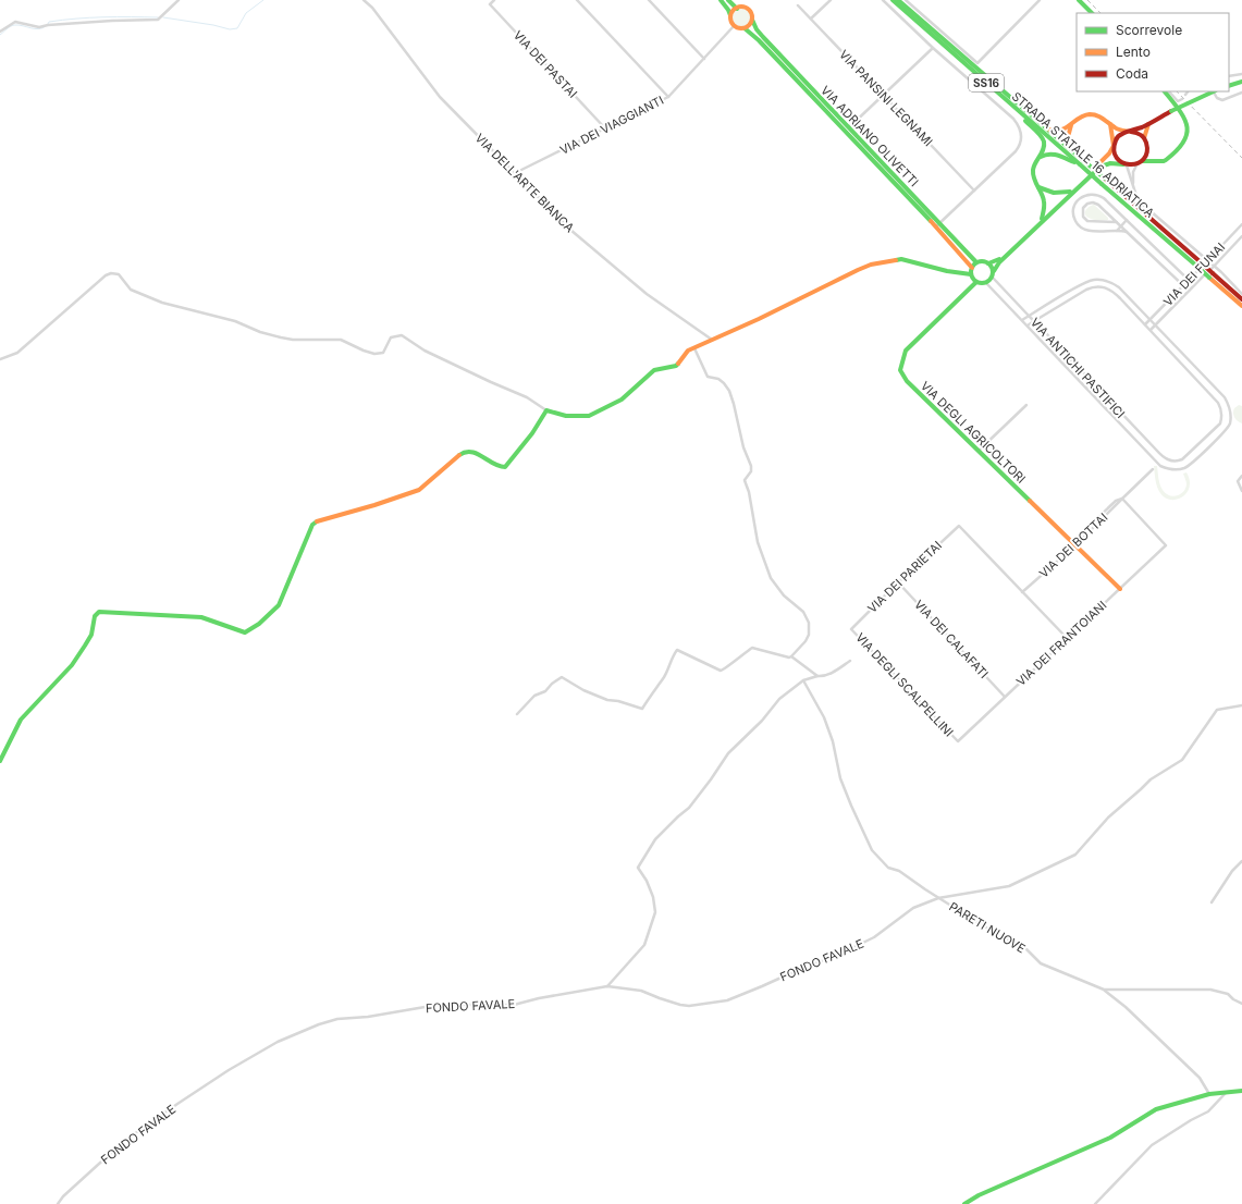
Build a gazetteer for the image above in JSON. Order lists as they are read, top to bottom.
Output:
{
  "streets": {
    "main road": [
      "SS16",
      "VIA ADRIANO OLIVETTI",
      "STRADA STATALE 16 ADRIATICA",
      "VIA DEGLI AGRICOLTORI"
    ],
    "street": [
      "VIA DEI PASTAI",
      "VIA PANSINI LEGNAMI",
      "VIA DEI VIAGGIANTI",
      "VIA DELL'ARTE BIANCA",
      "VIA DEI FUNAI",
      "VIA ANTICHI PASTIFICI",
      "VIA DEI BOTTAI",
      "VIA DEI PARIETAI",
      "VIA DEI CALAFATI",
      "VIA DEI FRANTOIANI",
      "VIA DEGLI SCALPELLINI",
      "PARETI NUOVE",
      "FONDO FAVALE"
    ]
  },
  "crossings": [
    ["VIA DEI PASTAI", "VIA DEI VIAGGIANTI"],
    ["VIA DEI VIAGGIANTI", "VIA ADRIANO OLIVETTI"],
    ["VIA DEI VIAGGIANTI", "VIA DELL'ARTE BIANCA"],
    ["VIA ADRIANO OLIVETTI", "VIA ANTICHI PASTIFICI"],
    ["VIA ADRIANO OLIVETTI", "VIA DEGLI AGRICOLTORI"],
    ["VIA DEI FUNAI", "VIA ANTICHI PASTIFICI"],
    ["VIA ANTICHI PASTIFICI", "VIA DEGLI AGRICOLTORI"],
    ["VIA DEGLI AGRICOLTORI", "VIA DEI BOTTAI"],
    ["VIA DEGLI AGRICOLTORI", "VIA DEI FRANTOIANI"],
    ["VIA DEI BOTTAI", "VIA DEI PARIETAI"],
    ["VIA DEI BOTTAI", "VIA DEI FRANTOIANI"],
    ["VIA DEI PARIETAI", "VIA DEI CALAFATI"],
    ["VIA DEI PARIETAI", "VIA DEGLI SCALPELLINI"],
    ["VIA DEI CALAFATI", "VIA DEI FRANTOIANI"],
    ["VIA DEI FRANTOIANI", "VIA DEGLI SCALPELLINI"],
    ["PARETI NUOVE", "FONDO FAVALE"]
  ],
  "legend": ["Scorrevole", "Lento", "Coda"]
}
